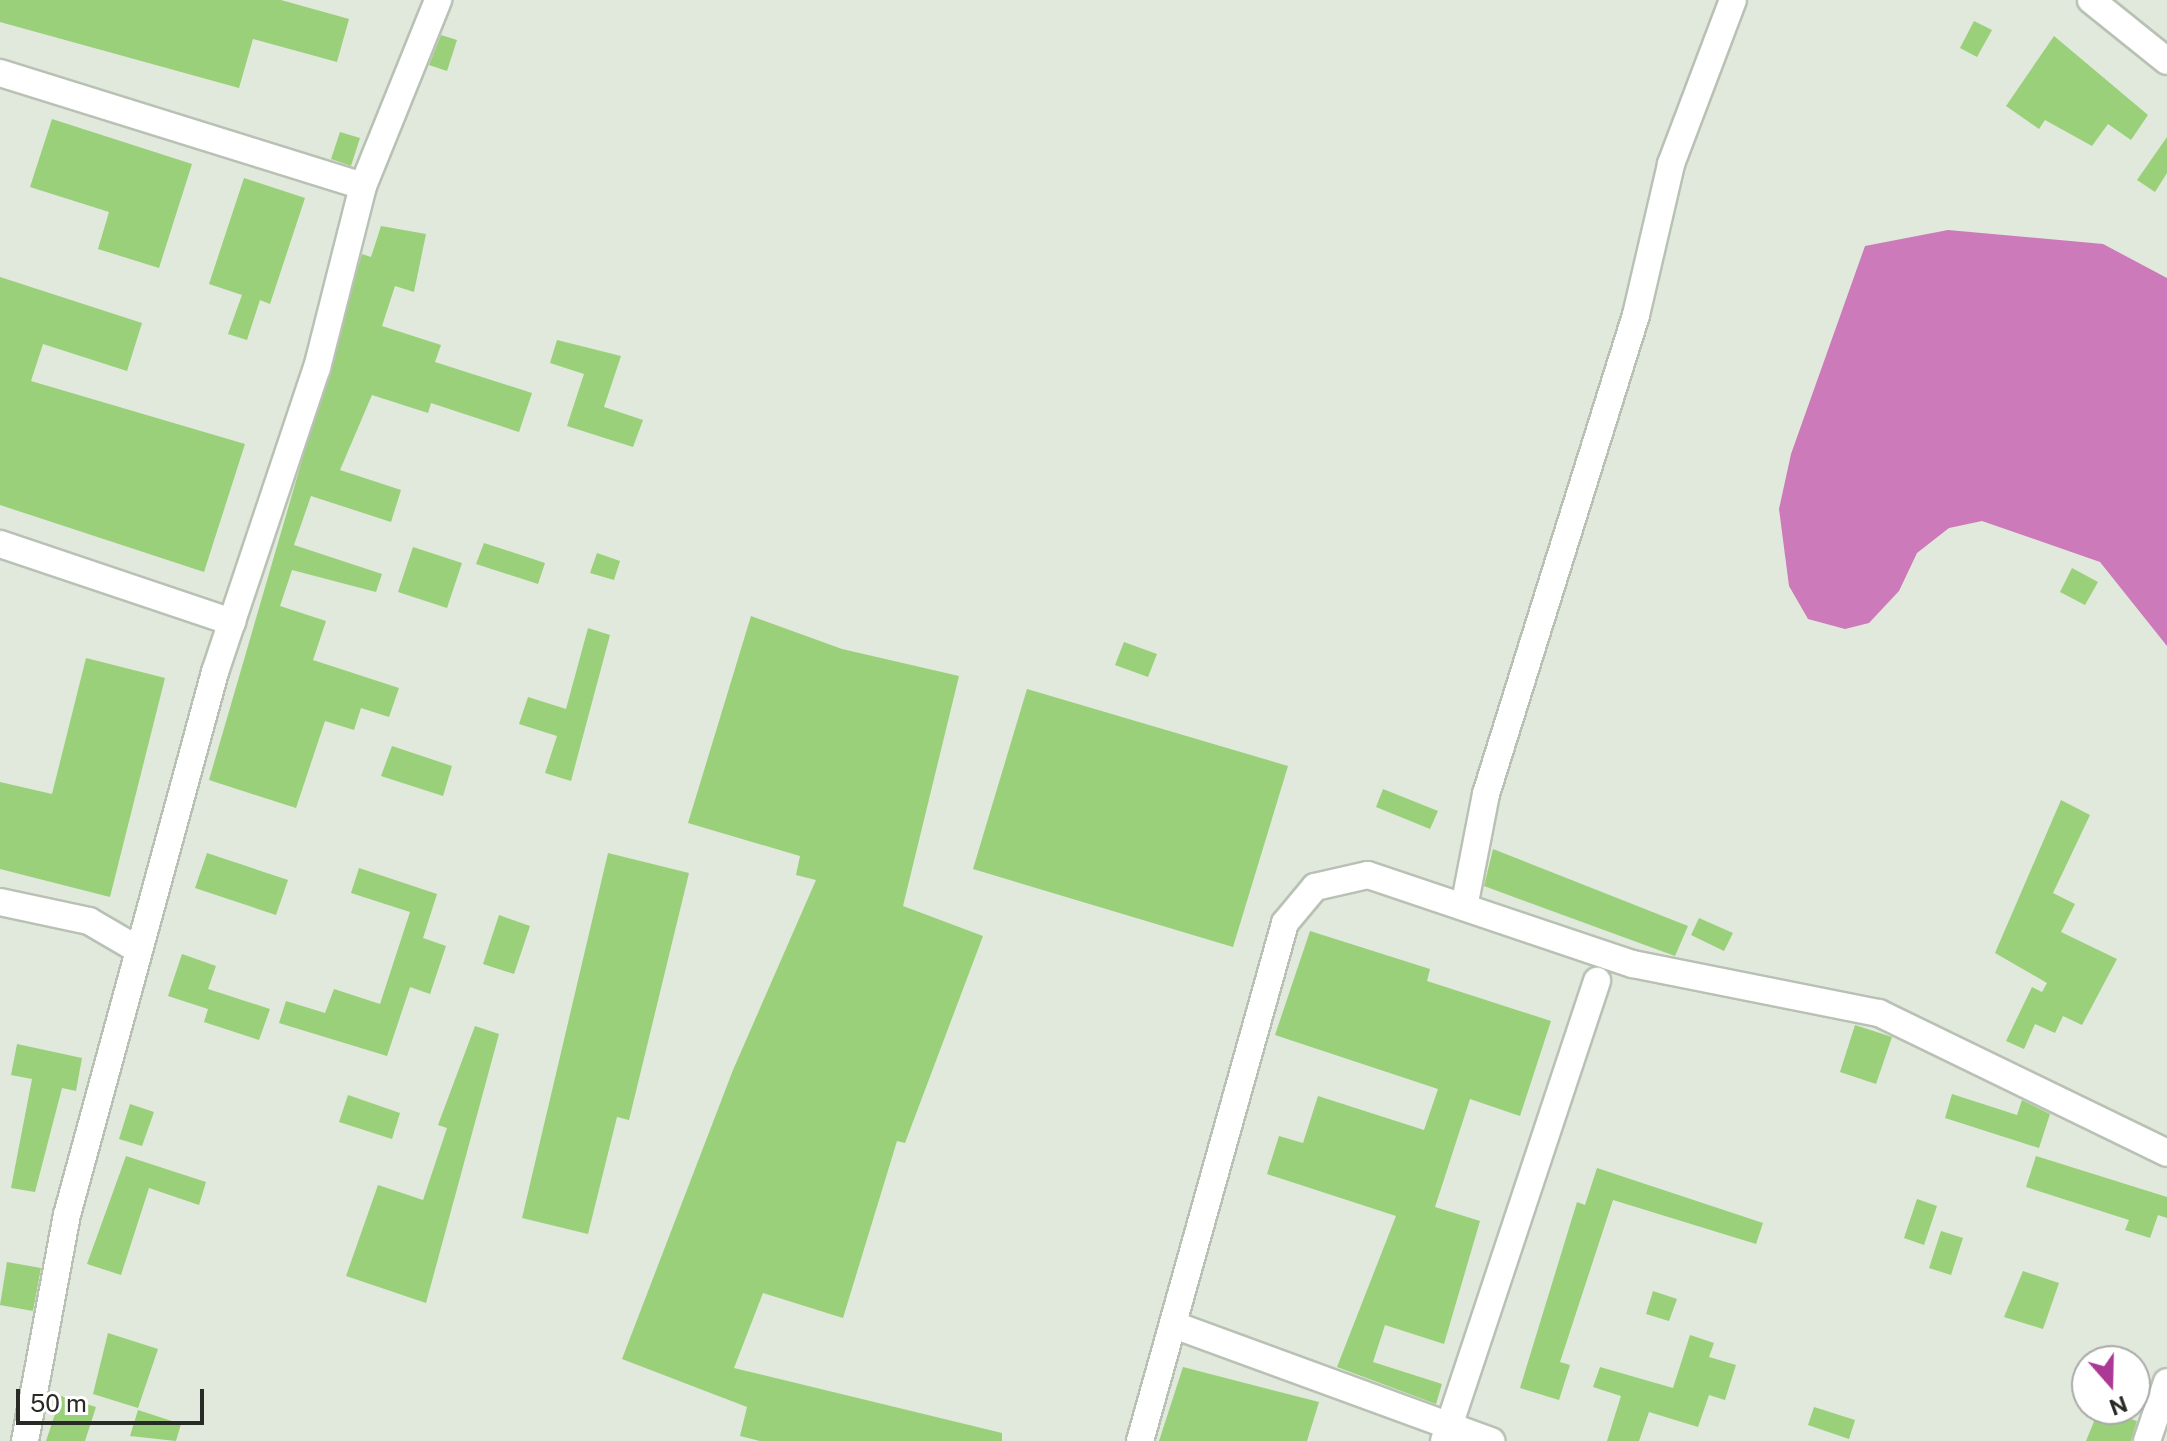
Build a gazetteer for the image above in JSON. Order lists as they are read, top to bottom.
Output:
{
  "scale_bar": "50 m",
  "north": "bottom"
}
